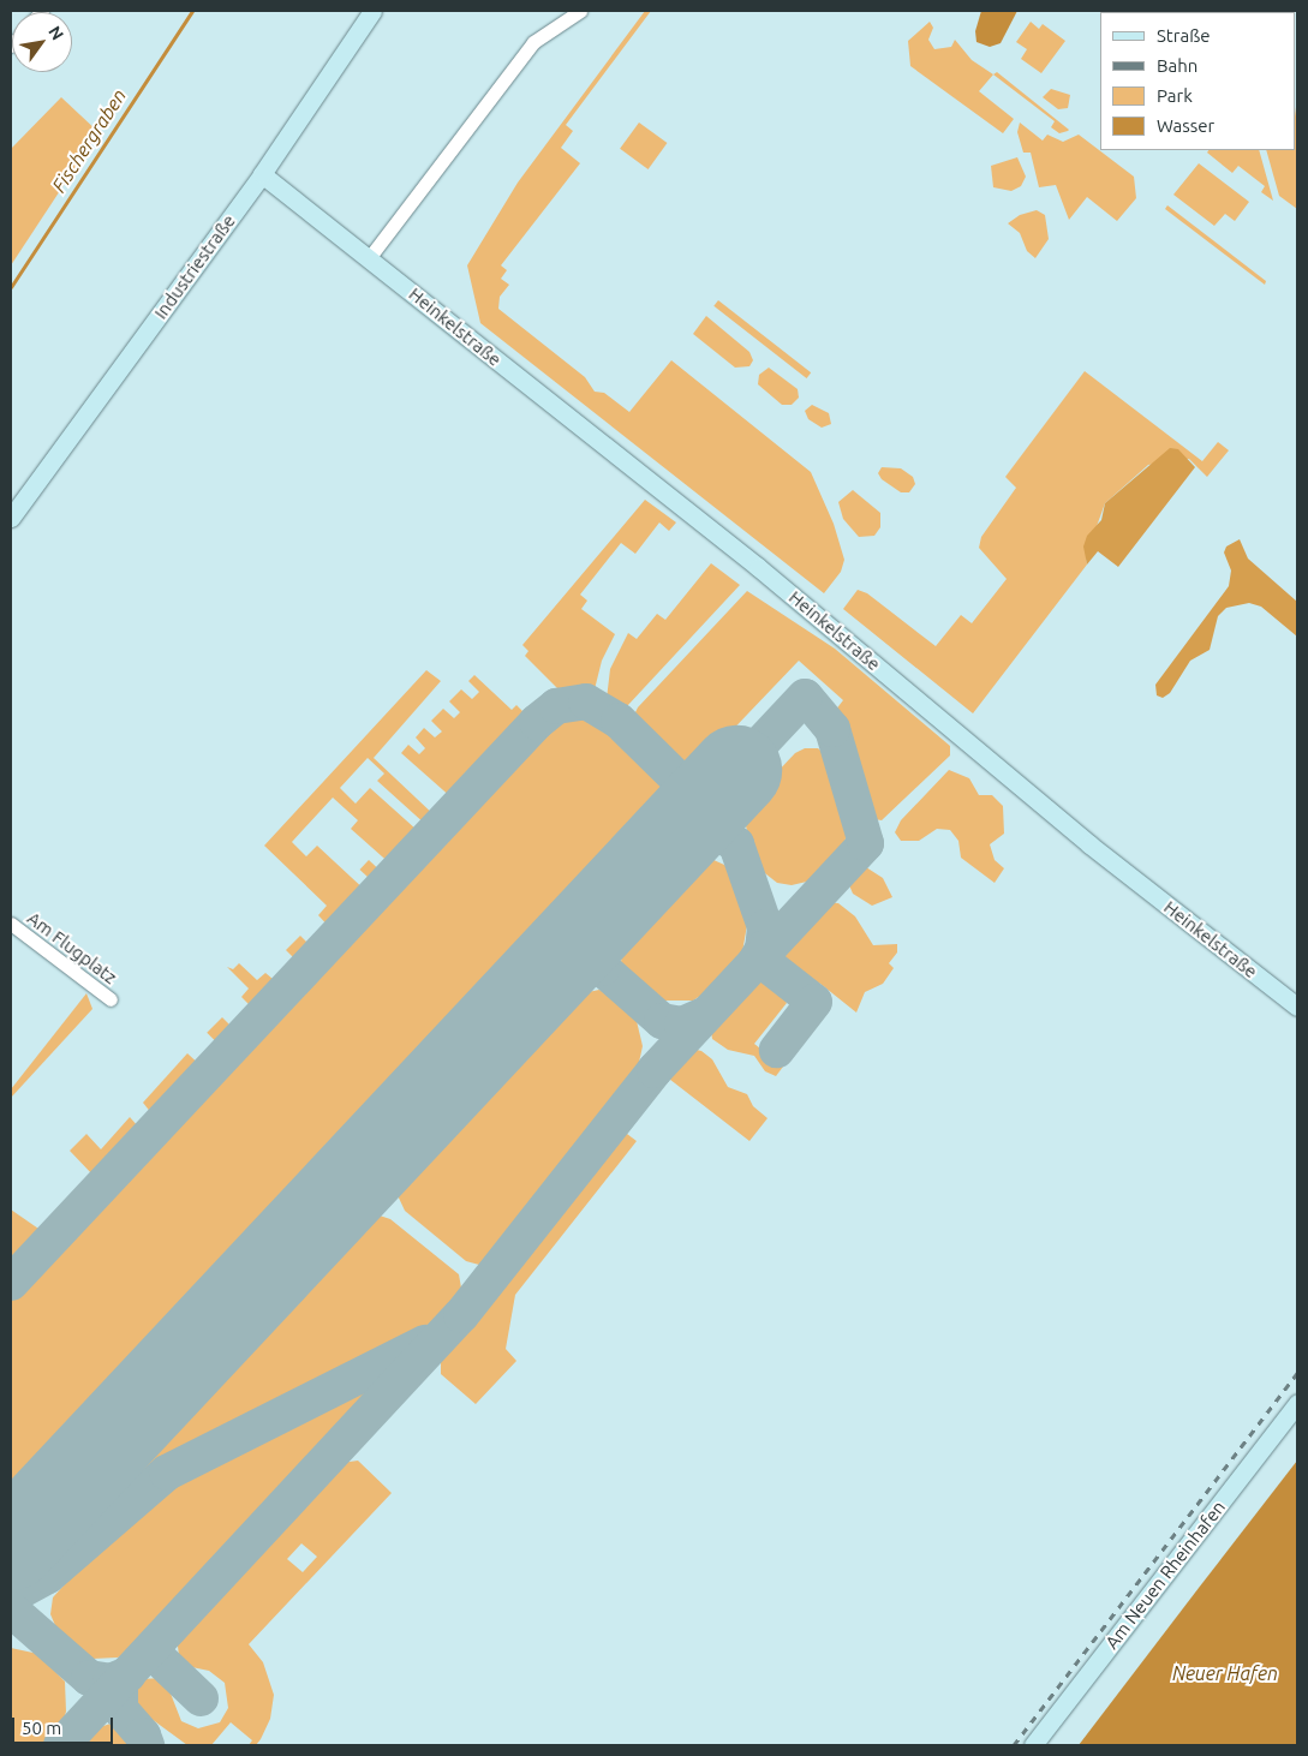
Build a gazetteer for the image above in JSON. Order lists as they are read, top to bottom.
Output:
{
  "streets": {
    "street": [
      "Industriestraße",
      "Heinkelstraße",
      "Am Flugplatz",
      "Am Neuen Rheinhafen"
    ]
  },
  "crossings": [
    ["Industriestraße", "Heinkelstraße"]
  ],
  "water": ["Fischergraben", "Neuer Hafen"],
  "legend": [
    "Straße",
    "Bahn",
    "Park",
    "Wasser"
  ],
  "scale_bar": "50 m",
  "north": "top right"
}
